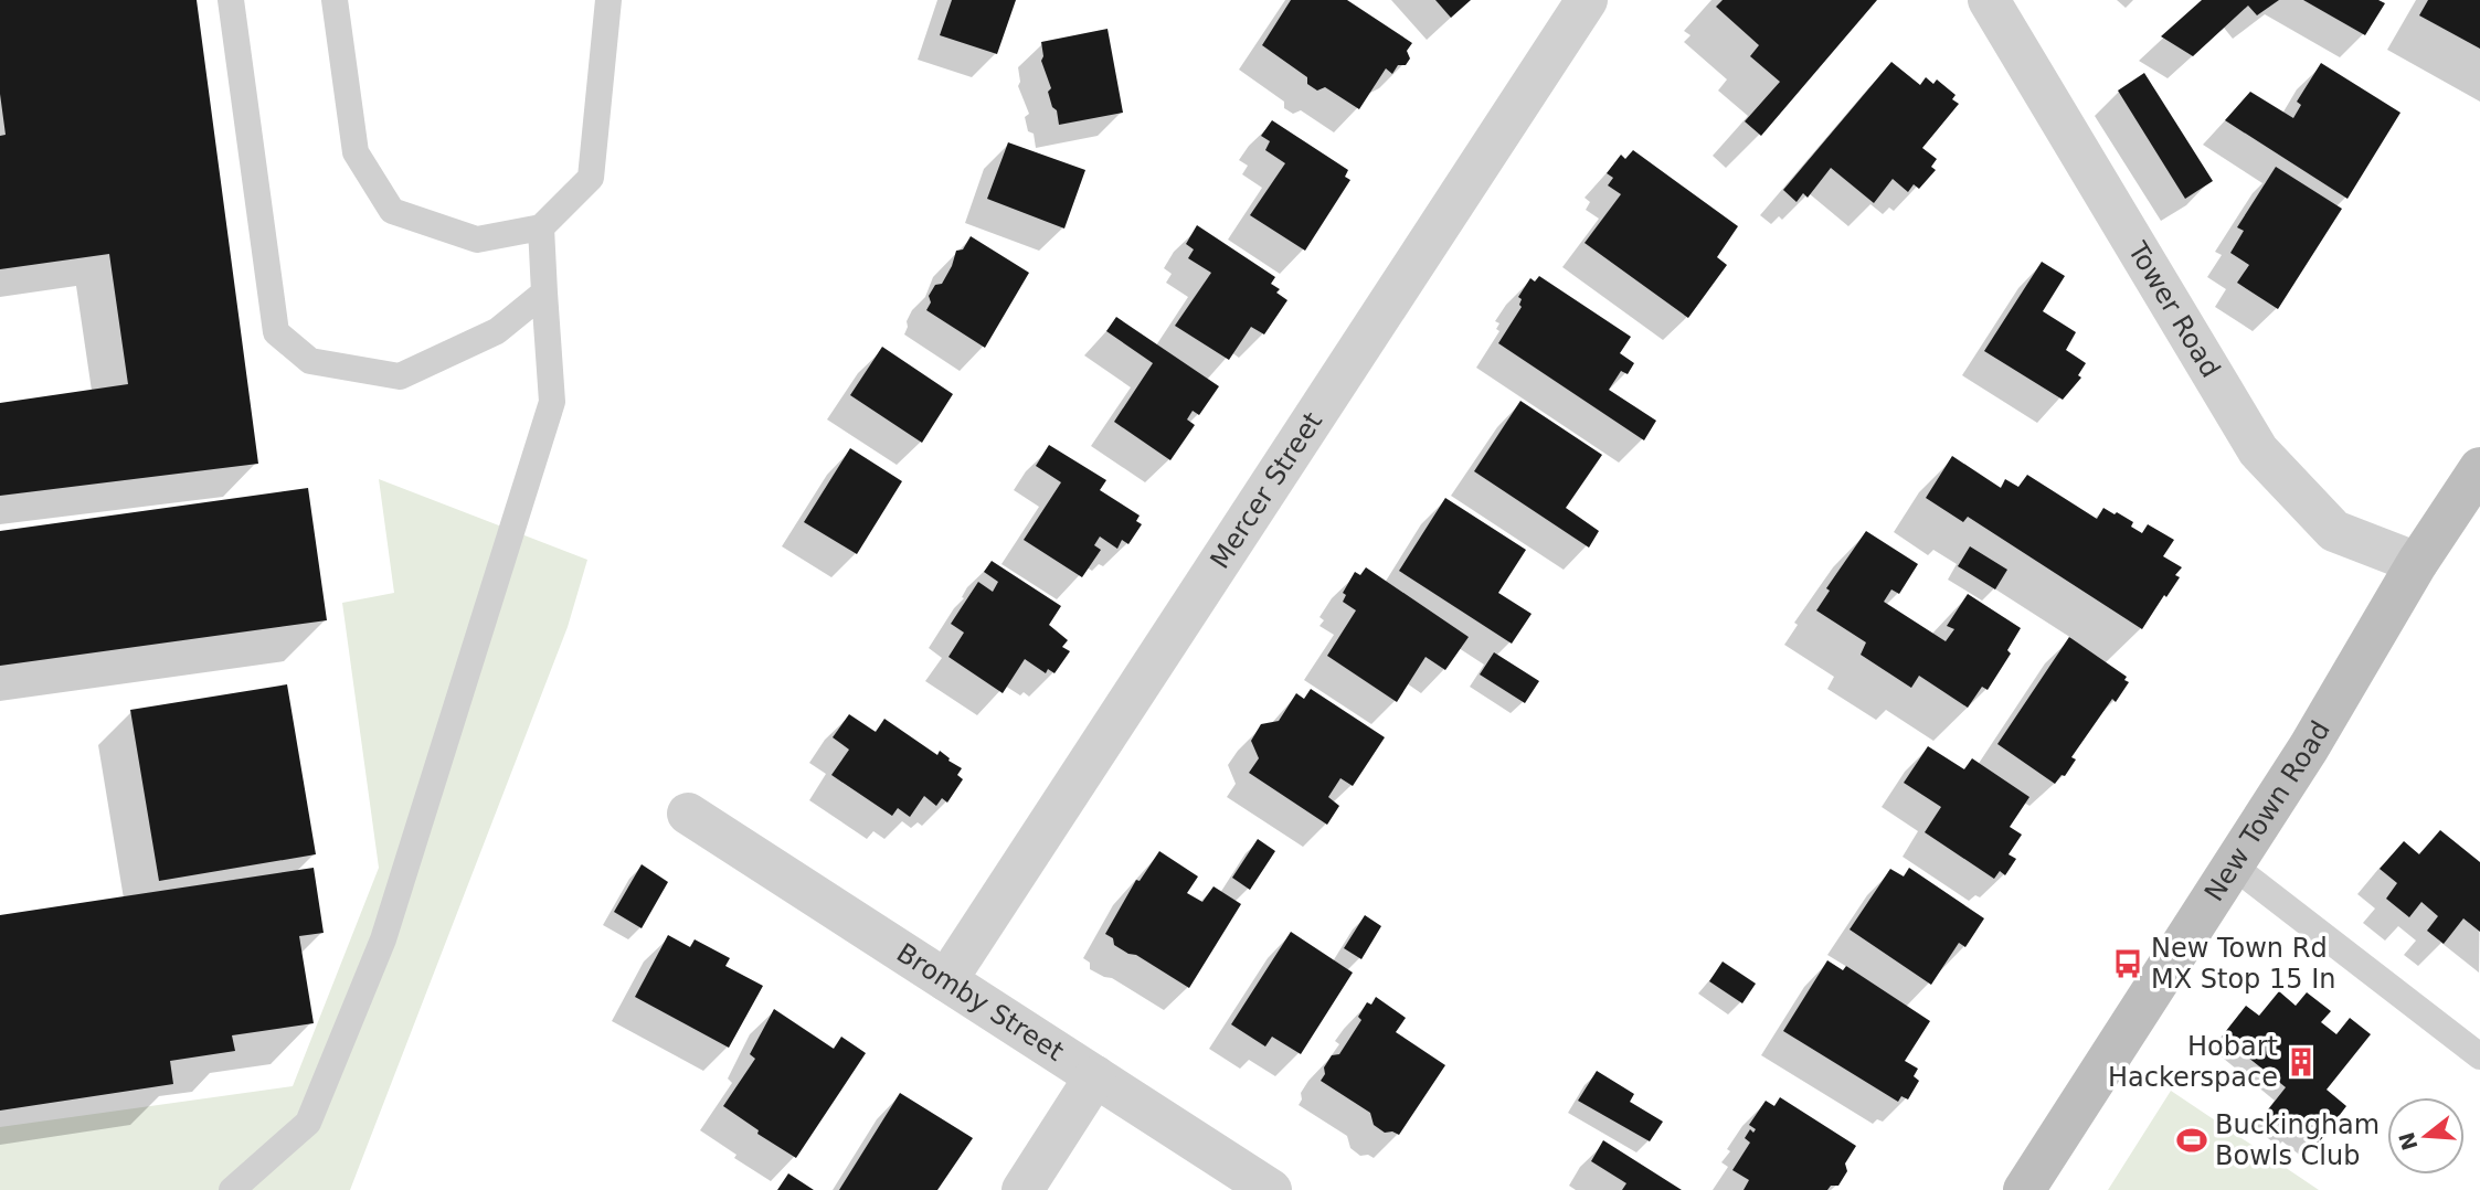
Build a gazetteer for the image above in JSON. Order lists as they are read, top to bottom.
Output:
{
  "streets": {
    "main road": ["New Town Road"],
    "street": ["Tower Road", "Mercer Street", "Bromby Street"]
  },
  "crossings": [
    ["Tower Road", "New Town Road"],
    ["Mercer Street", "Bromby Street"]
  ],
  "places": {
    "bus stop": ["New Town Rd MX Stop 15 In"],
    "building": ["Hobart Hackerspace"],
    "sports": ["Buckingham Bowls Club"]
  },
  "north": "left"
}
